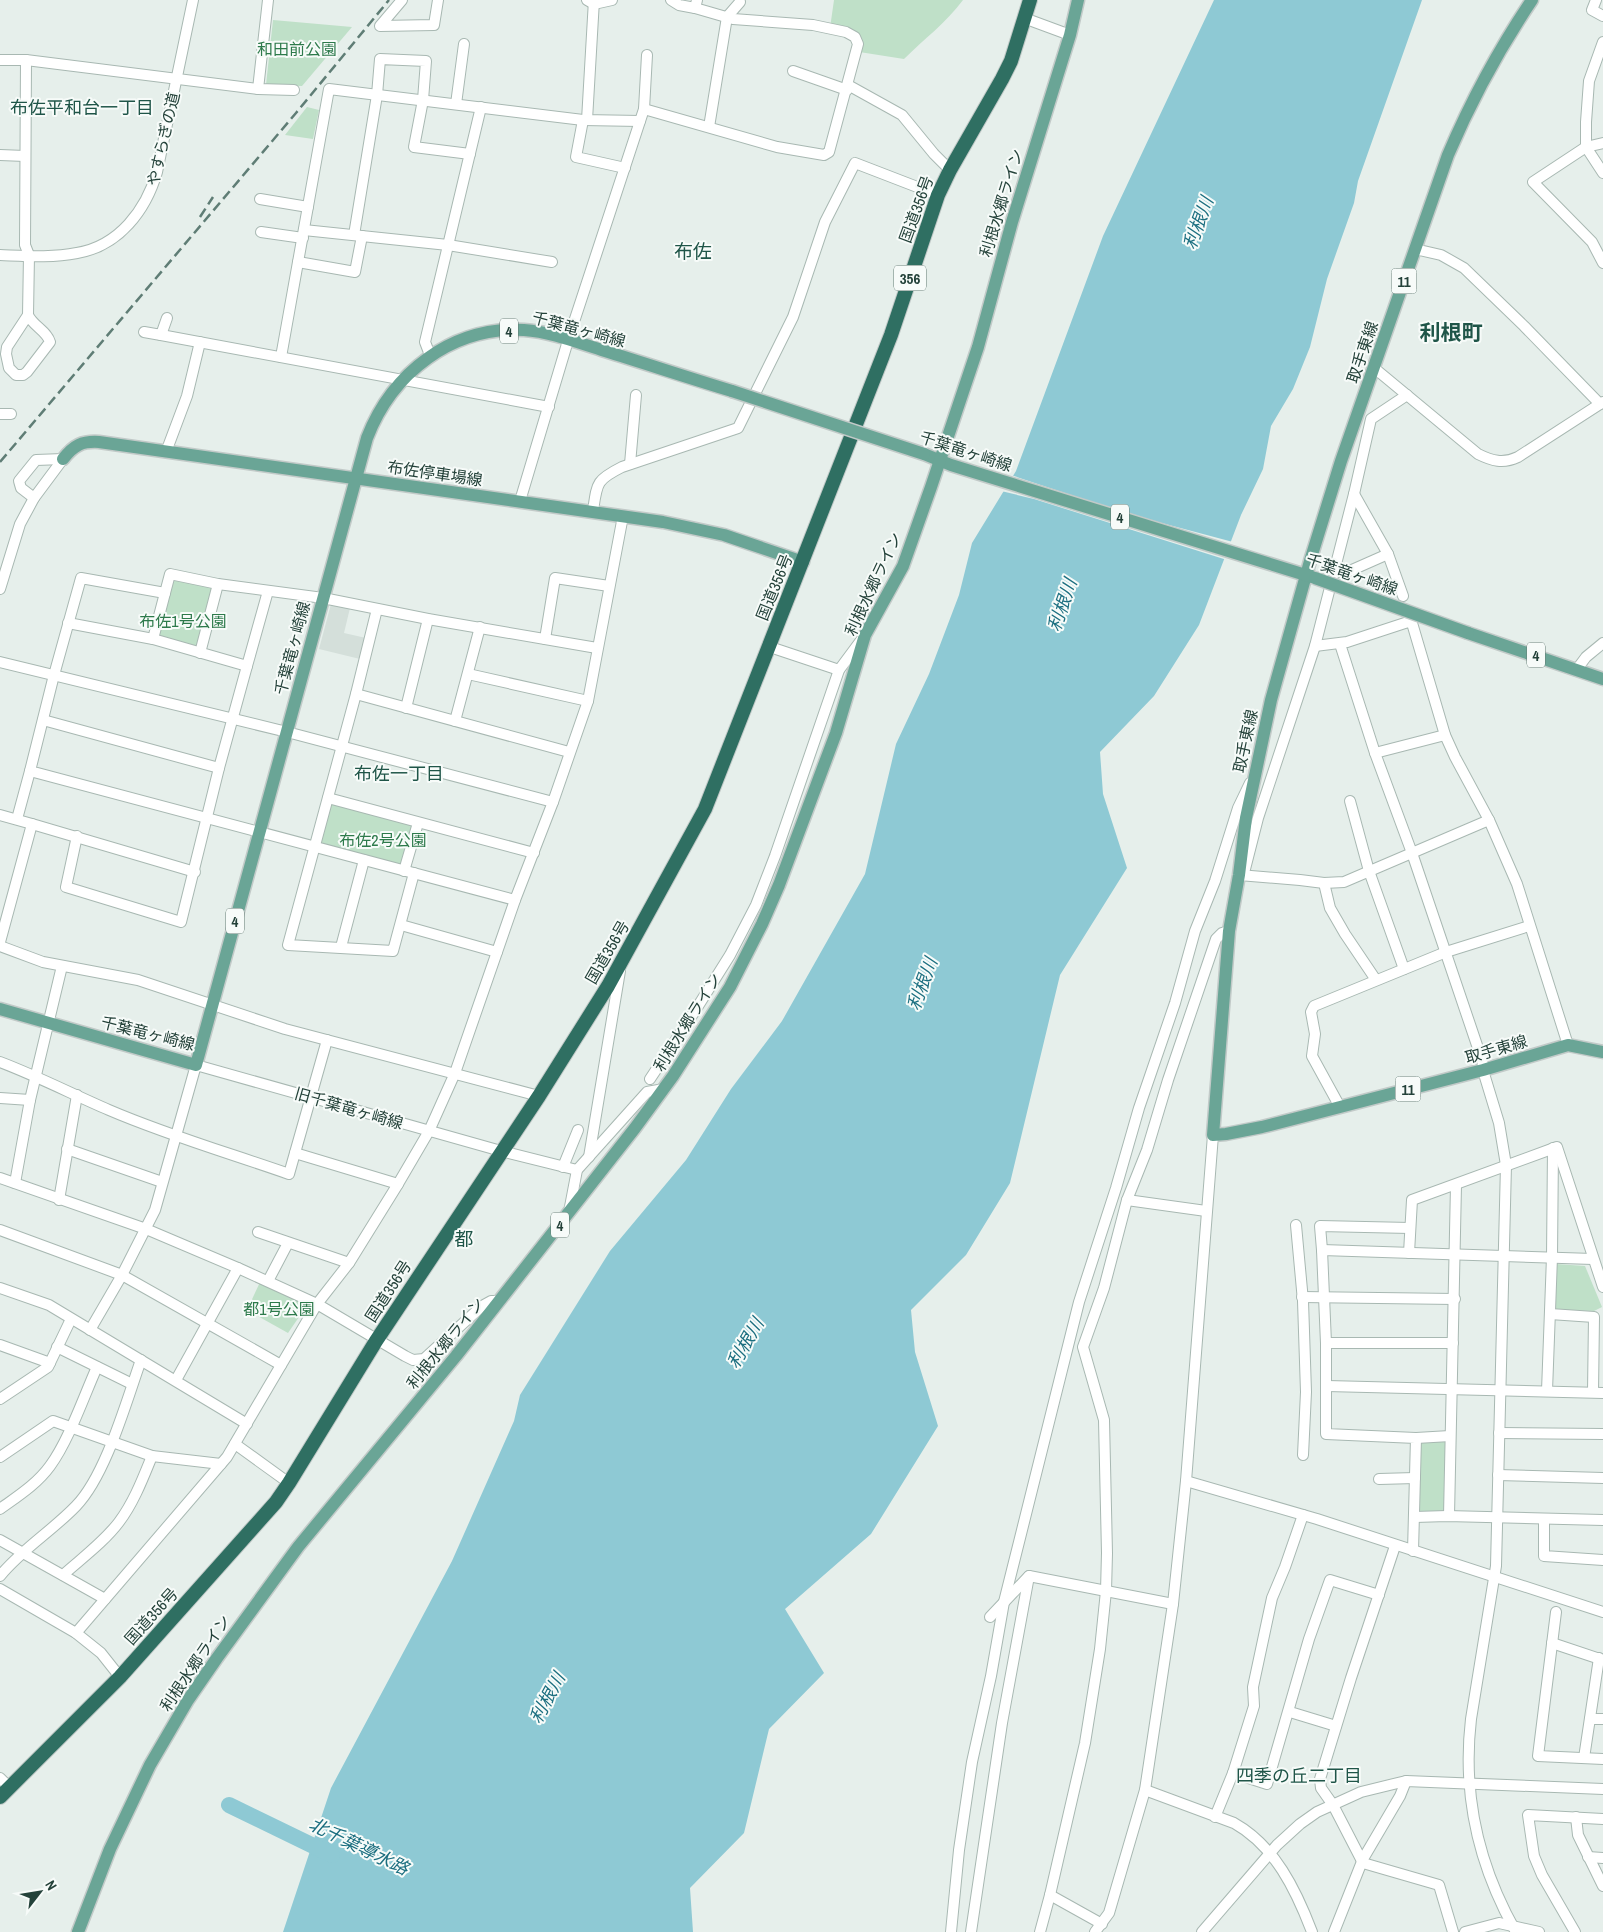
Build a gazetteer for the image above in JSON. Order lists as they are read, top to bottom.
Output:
{
  "streets": {
    "highway": ["国道356号", "356"],
    "main road": [
      "利根水郷ライン",
      "11",
      "千葉竜ヶ崎線",
      "4",
      "取手東線",
      "布佐停車場線"
    ],
    "street": ["やすらぎの道", "旧千葉竜ヶ崎線"]
  },
  "crossings": [
    ["利根水郷ライン", "千葉竜ヶ崎線"],
    ["国道356号", "布佐停車場線"],
    ["国道356号", "旧千葉竜ヶ崎線"],
    ["千葉竜ヶ崎線", "取手東線"],
    ["千葉竜ヶ崎線", "布佐停車場線"],
    ["千葉竜ヶ崎線", "旧千葉竜ヶ崎線"]
  ],
  "districts": [
    "布佐平和台一丁目",
    "布佐",
    "利根町",
    "布佐一丁目",
    "都",
    "四季の丘二丁目"
  ],
  "water": ["利根川", "北千葉導水路"],
  "parks": [
    "和田前公園",
    "布佐1号公園",
    "布佐2号公園",
    "都1号公園"
  ],
  "north": "top right"
}
